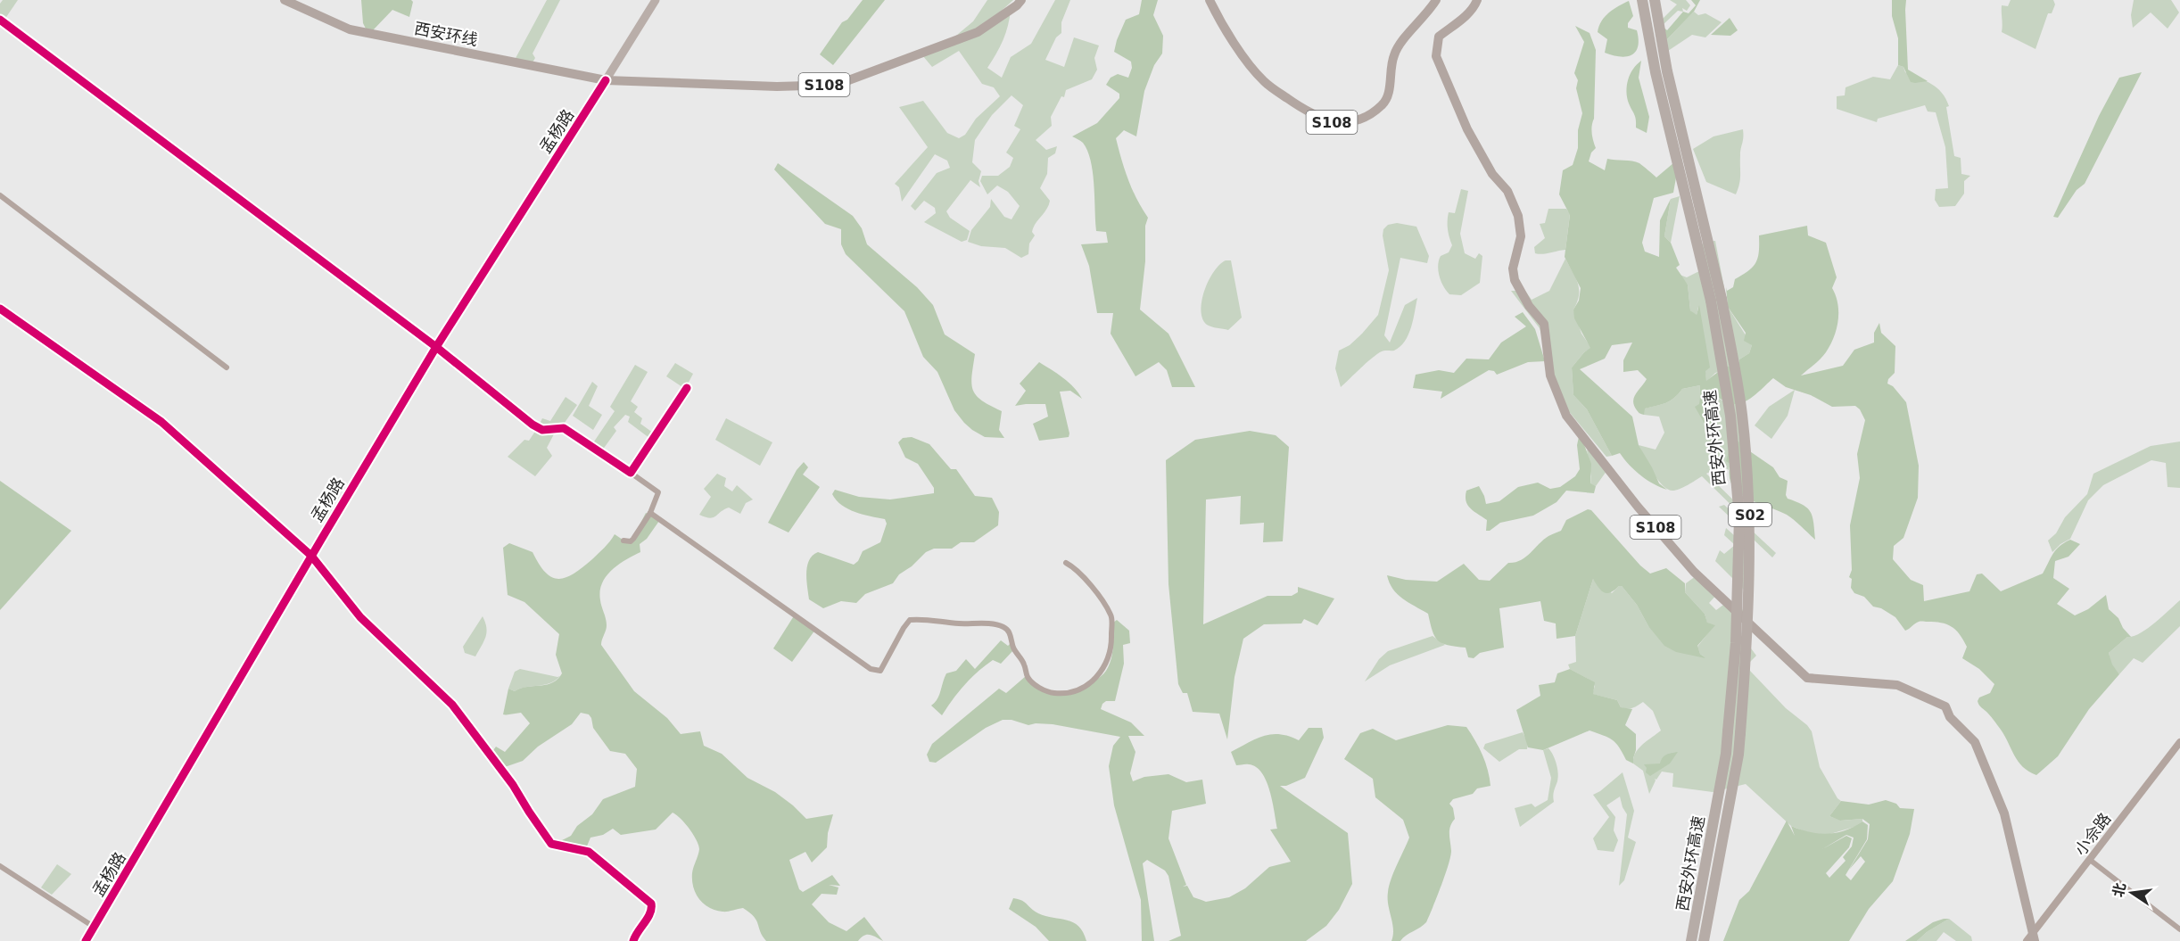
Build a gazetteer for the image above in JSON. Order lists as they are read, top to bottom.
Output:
{
  "streets": {
    "highway": ["西安外环高速", "S02"],
    "main road": ["西安环线", "S108", "孟杨路"],
    "street": ["小佘路"]
  },
  "crossings": [
    ["西安环线", "S108"],
    ["西安环线", "孟杨路"],
    ["S108", "孟杨路"],
    ["S108", "小佘路"]
  ],
  "north": "left"
}
